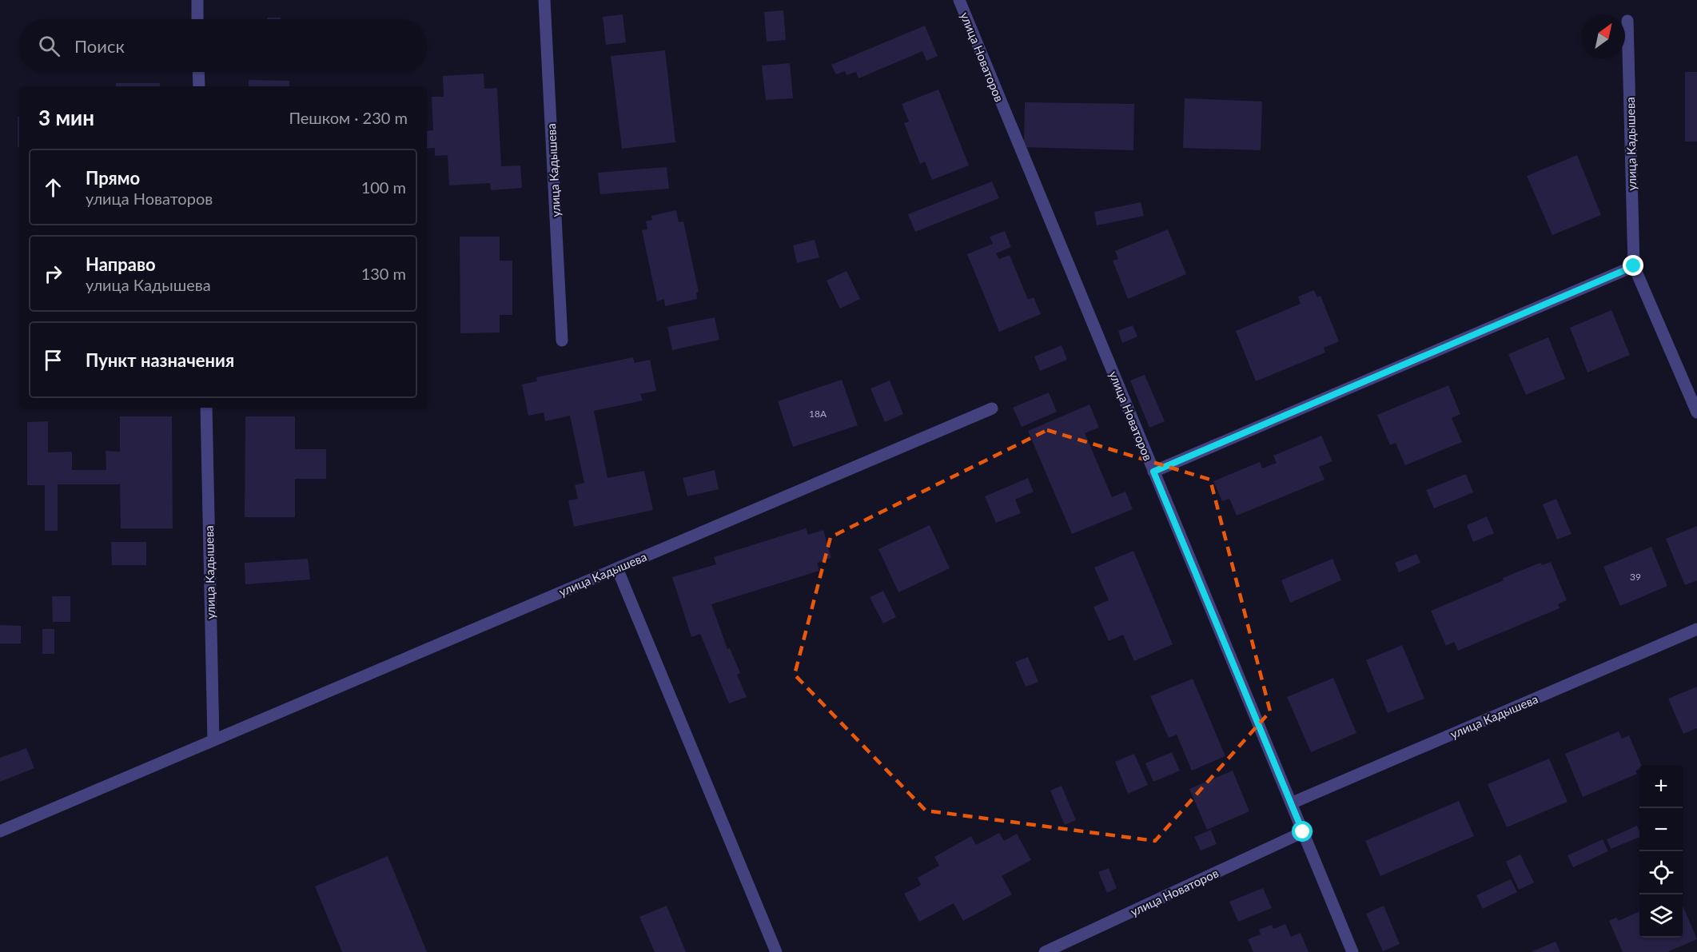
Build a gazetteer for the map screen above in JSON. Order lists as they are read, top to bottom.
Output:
{
  "streets": {
    "street": ["улица Новаторов", "улица Кадышева"]
  },
  "crossings": [
    ["улица Новаторов", "улица Кадышева"]
  ],
  "house_numbers": ["18А", "39"],
  "north": "top right",
  "page": {
    "search": "Поиск",
    "heading": ["3 мин", "Пешком · 230 m"],
    "list": [
      ["Прямо", "улица Новаторов", "100 m"],
      ["Направо", "улица Кадышева", "130 m"],
      "Пункт назначения"
    ],
    "map_buttons": ["+", "−"]
  }
}
